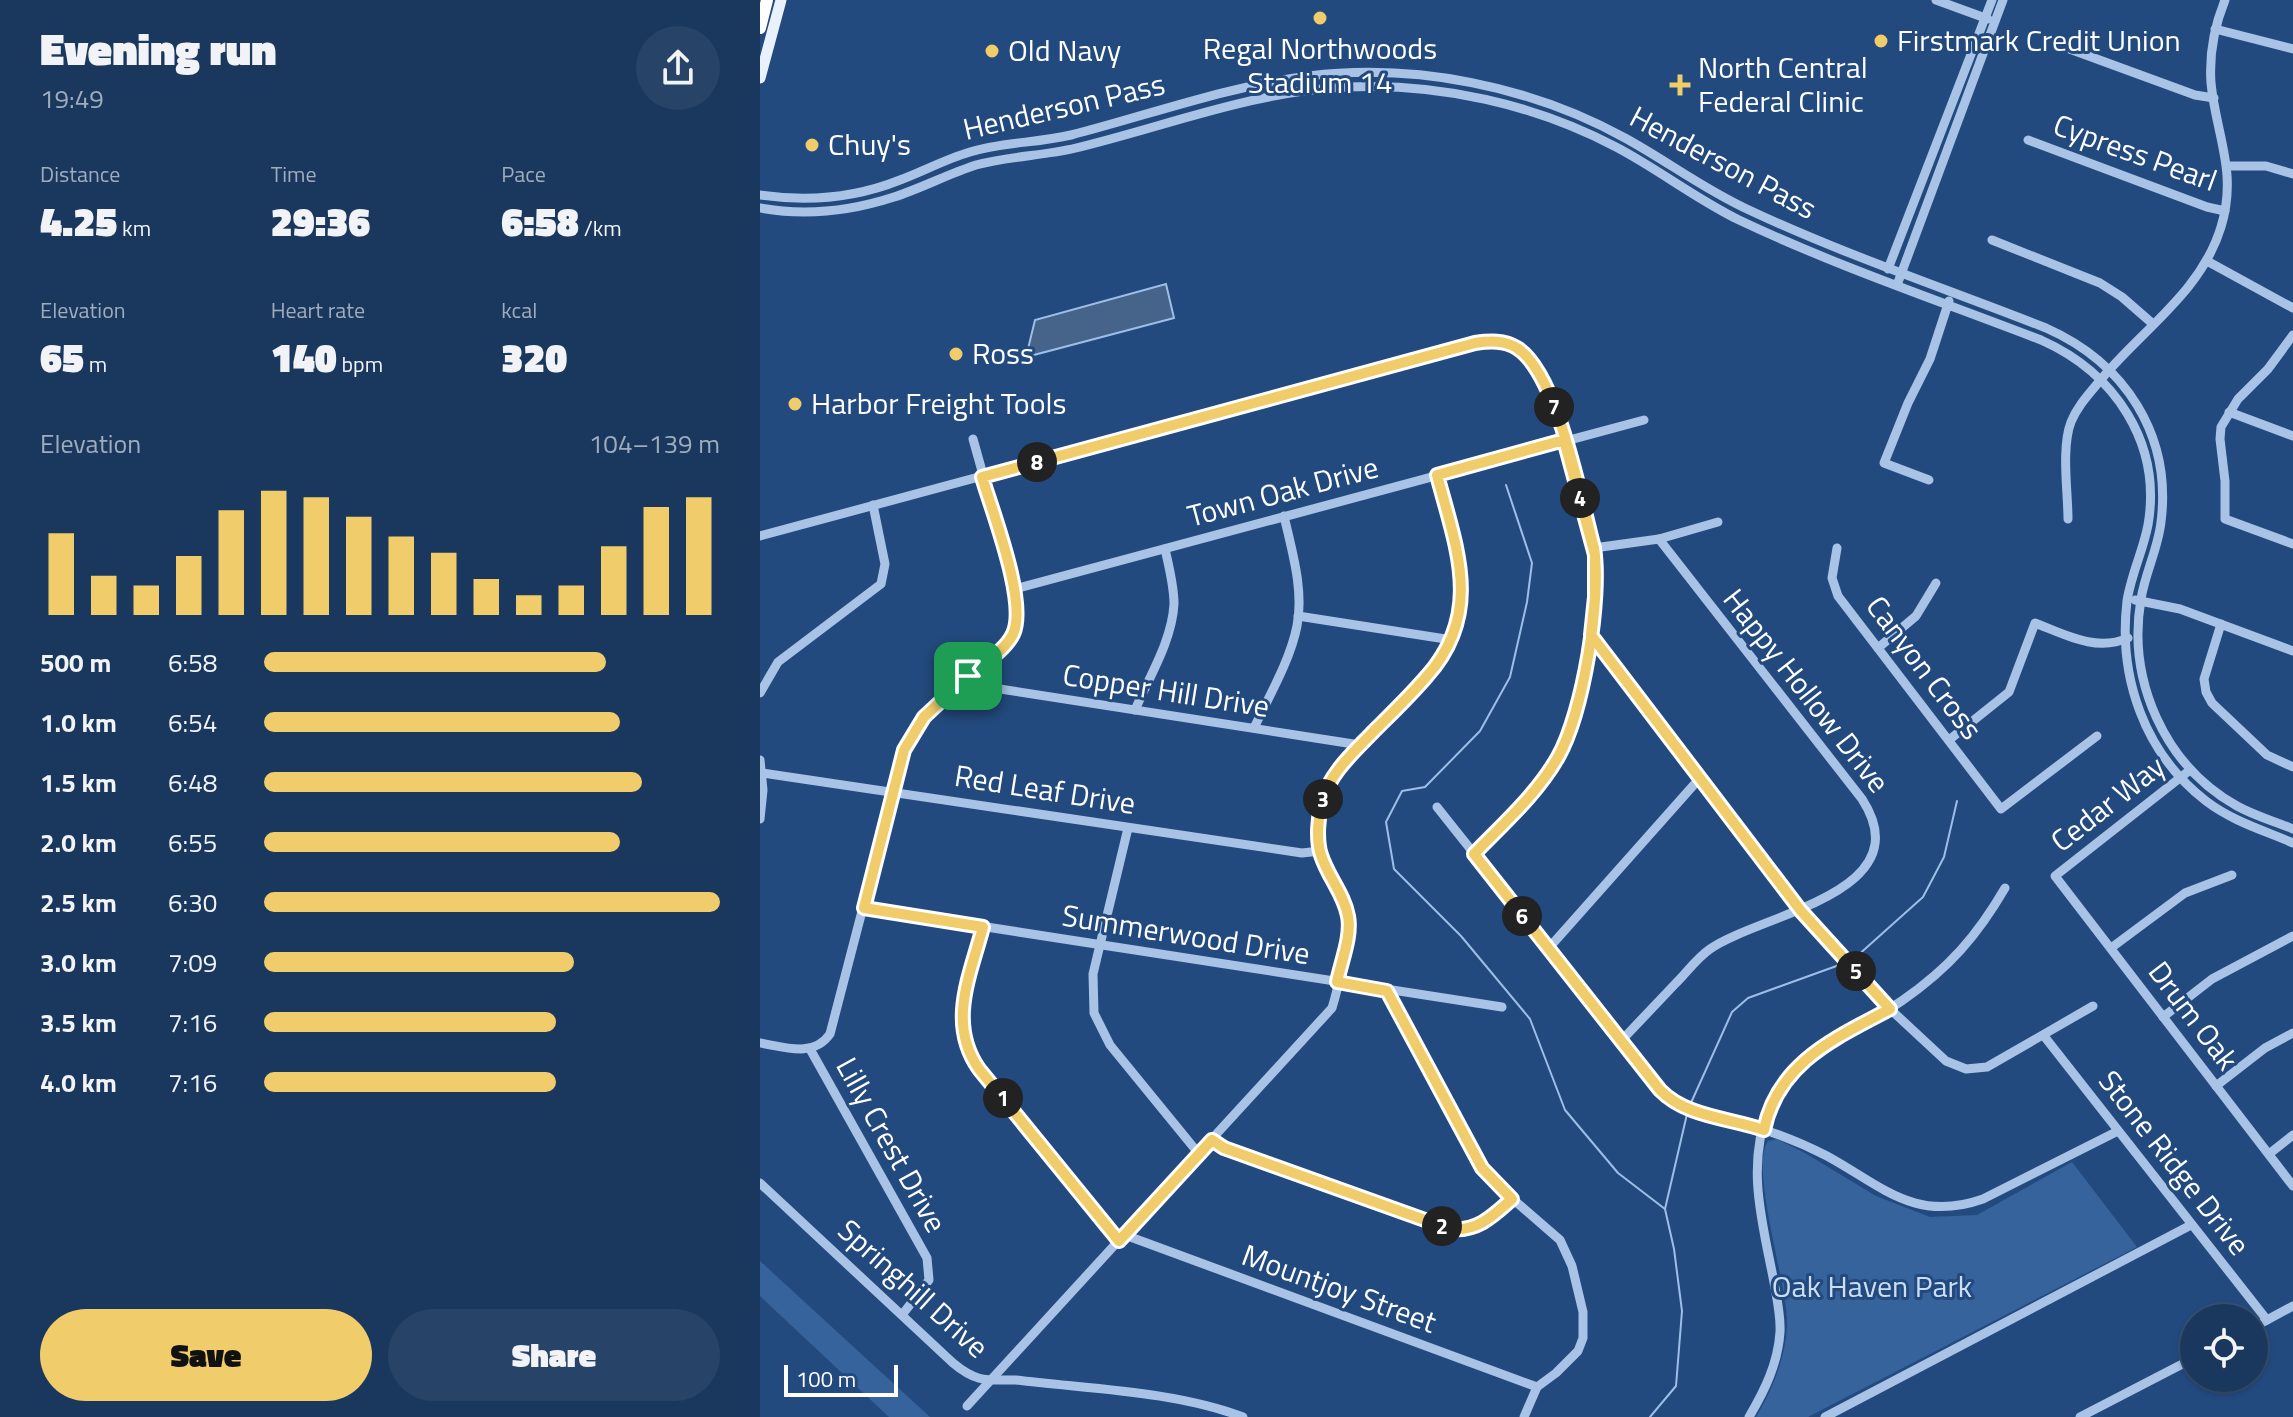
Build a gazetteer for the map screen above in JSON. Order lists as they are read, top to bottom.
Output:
{
  "streets": {
    "street": [
      "Henderson Pass",
      "Cypress Pearl",
      "Town Oak Drive",
      "Canyon Cross",
      "Copper Hill Drive",
      "Happy Hollow Drive",
      "Red Leaf Drive",
      "Cedar Way",
      "Summerwood Drive",
      "Drum Oak",
      "Lilly Crest Drive",
      "Stone Ridge Drive",
      "Springhill Drive",
      "Mountjoy Street"
    ]
  },
  "crossings": [
    ["Henderson Pass", "Cedar Way"],
    ["Town Oak Drive", "Lilly Crest Drive"],
    ["Copper Hill Drive", "Lilly Crest Drive"],
    ["Red Leaf Drive", "Lilly Crest Drive"],
    ["Cedar Way", "Drum Oak"],
    ["Summerwood Drive", "Lilly Crest Drive"],
    ["Lilly Crest Drive", "Springhill Drive"]
  ],
  "parks": ["Oak Haven Park"],
  "places": {
    "other": [
      "Regal Northwoods Stadium 14",
      "Firstmark Credit Union",
      "Old Navy",
      "Chuy's",
      "Ross",
      "Harbor Freight Tools"
    ],
    "health": ["North Central Federal Clinic"]
  },
  "scale_bar": "100 m",
  "page": {
    "heading": ["Evening run", "19:49"],
    "stats": [
      ["Distance", "4.25 km"],
      ["Time", "29:36"],
      ["Pace", "6:58 /km"],
      ["Elevation", "65 m"],
      ["Heart rate", "140 bpm"],
      ["kcal", "320"]
    ],
    "pins": [
      "7",
      "8",
      "4",
      "3",
      "6",
      "5",
      "1",
      "2"
    ],
    "chart": ["Elevation", "104–139 m"],
    "list": [
      {
        "name": "500 m",
        "note": "6:58"
      },
      {
        "name": "1.0 km",
        "note": "6:54"
      },
      {
        "name": "1.5 km",
        "note": "6:48"
      },
      {
        "name": "2.0 km",
        "note": "6:55"
      },
      {
        "name": "2.5 km",
        "note": "6:30"
      },
      {
        "name": "3.0 km",
        "note": "7:09"
      },
      {
        "name": "3.5 km",
        "note": "7:16"
      },
      {
        "name": "4.0 km",
        "note": "7:16"
      }
    ],
    "buttons": ["Save", "Share"],
    "scale": "100 m"
  }
}
